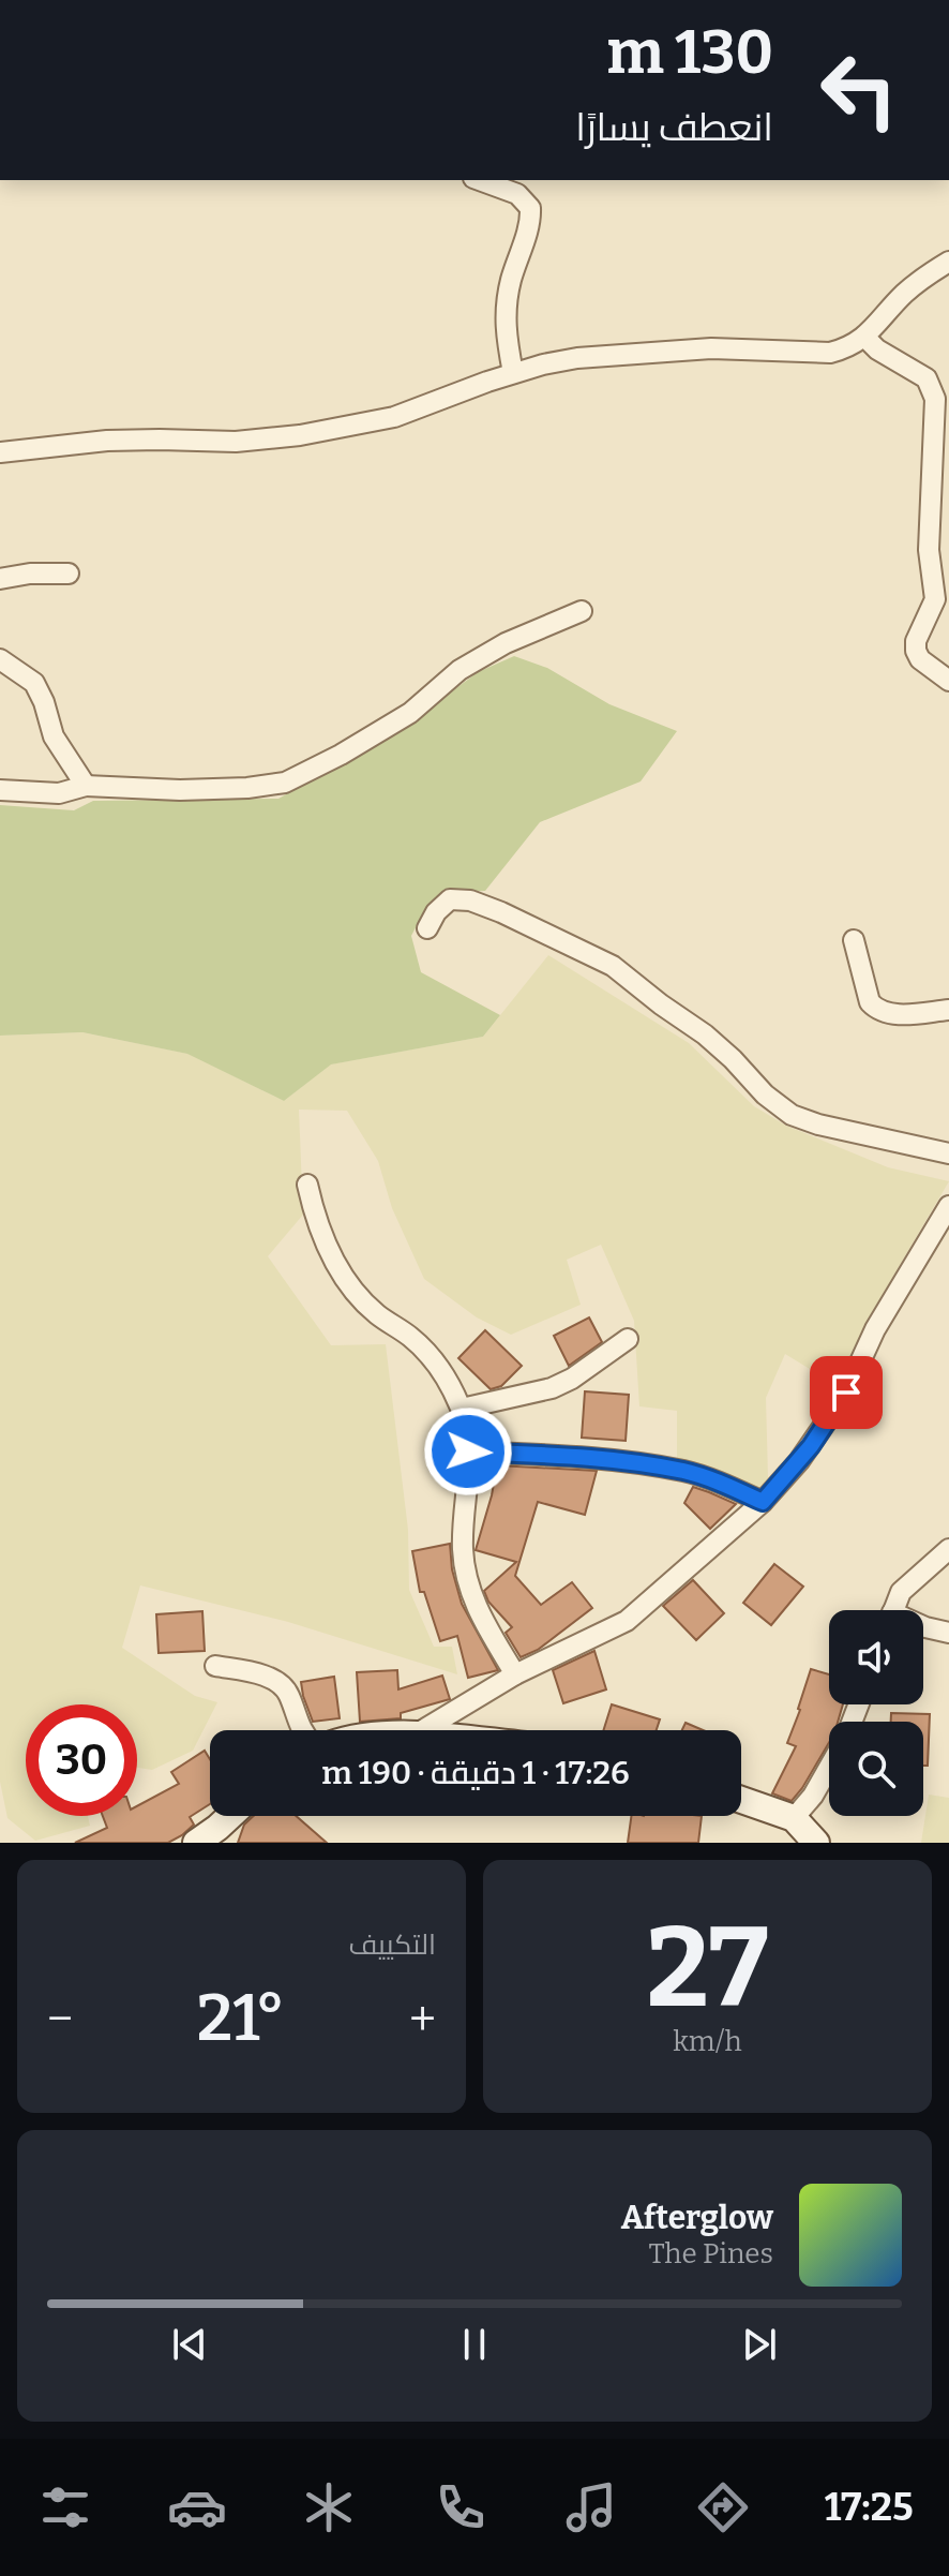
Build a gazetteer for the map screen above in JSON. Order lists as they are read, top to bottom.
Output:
{
  "page": {
    "turn": ["130 m", "انعطف يسارًا"],
    "limit": "30",
    "trip": "17:26 · 1 دقيقة · 190 m",
    "tile": [
      ["27", "km/h"],
      "التكييف"
    ],
    "heat": ["−", "21°", "+"],
    "song": ["Afterglow", "The Pines"],
    "tabs": "17:25"
  }
}
